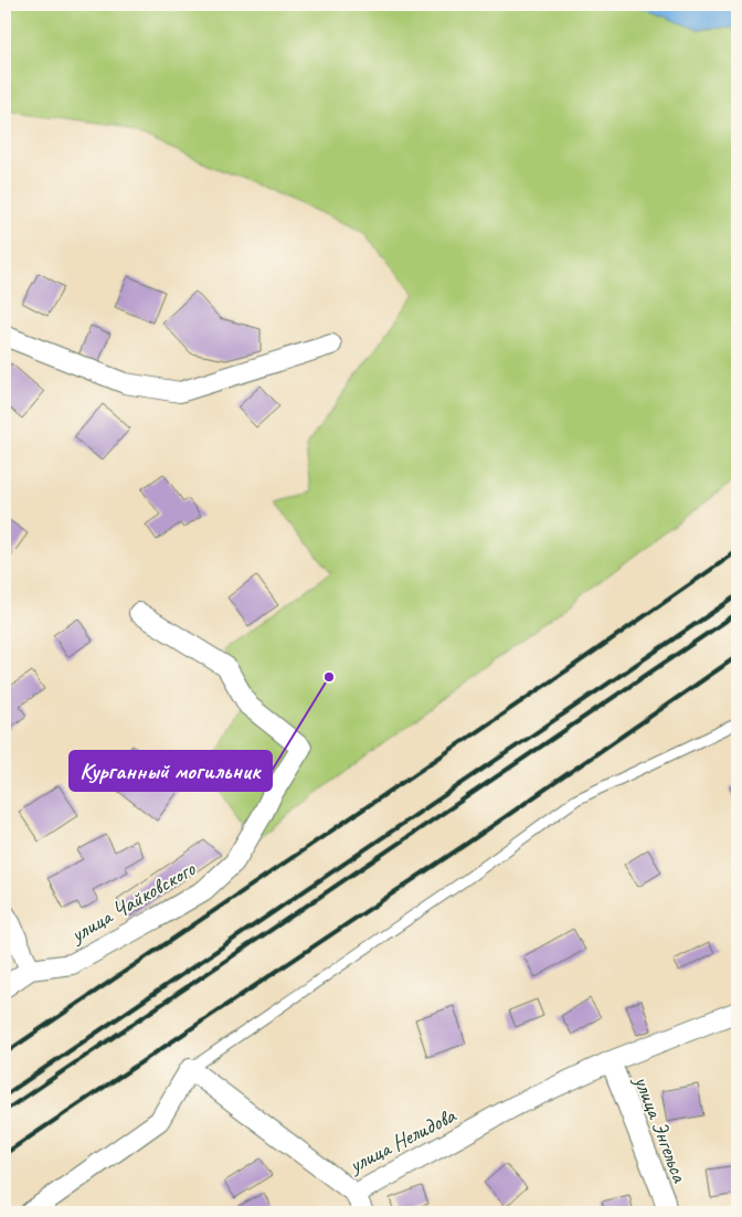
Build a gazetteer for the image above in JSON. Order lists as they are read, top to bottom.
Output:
{
  "streets": {
    "street": ["улица Чайковского", "улица Энгельса", "улица Нелидова"]
  },
  "crossings": [
    ["улица Энгельса", "улица Нелидова"]
  ],
  "places": ["Курганный могильник"]
}
